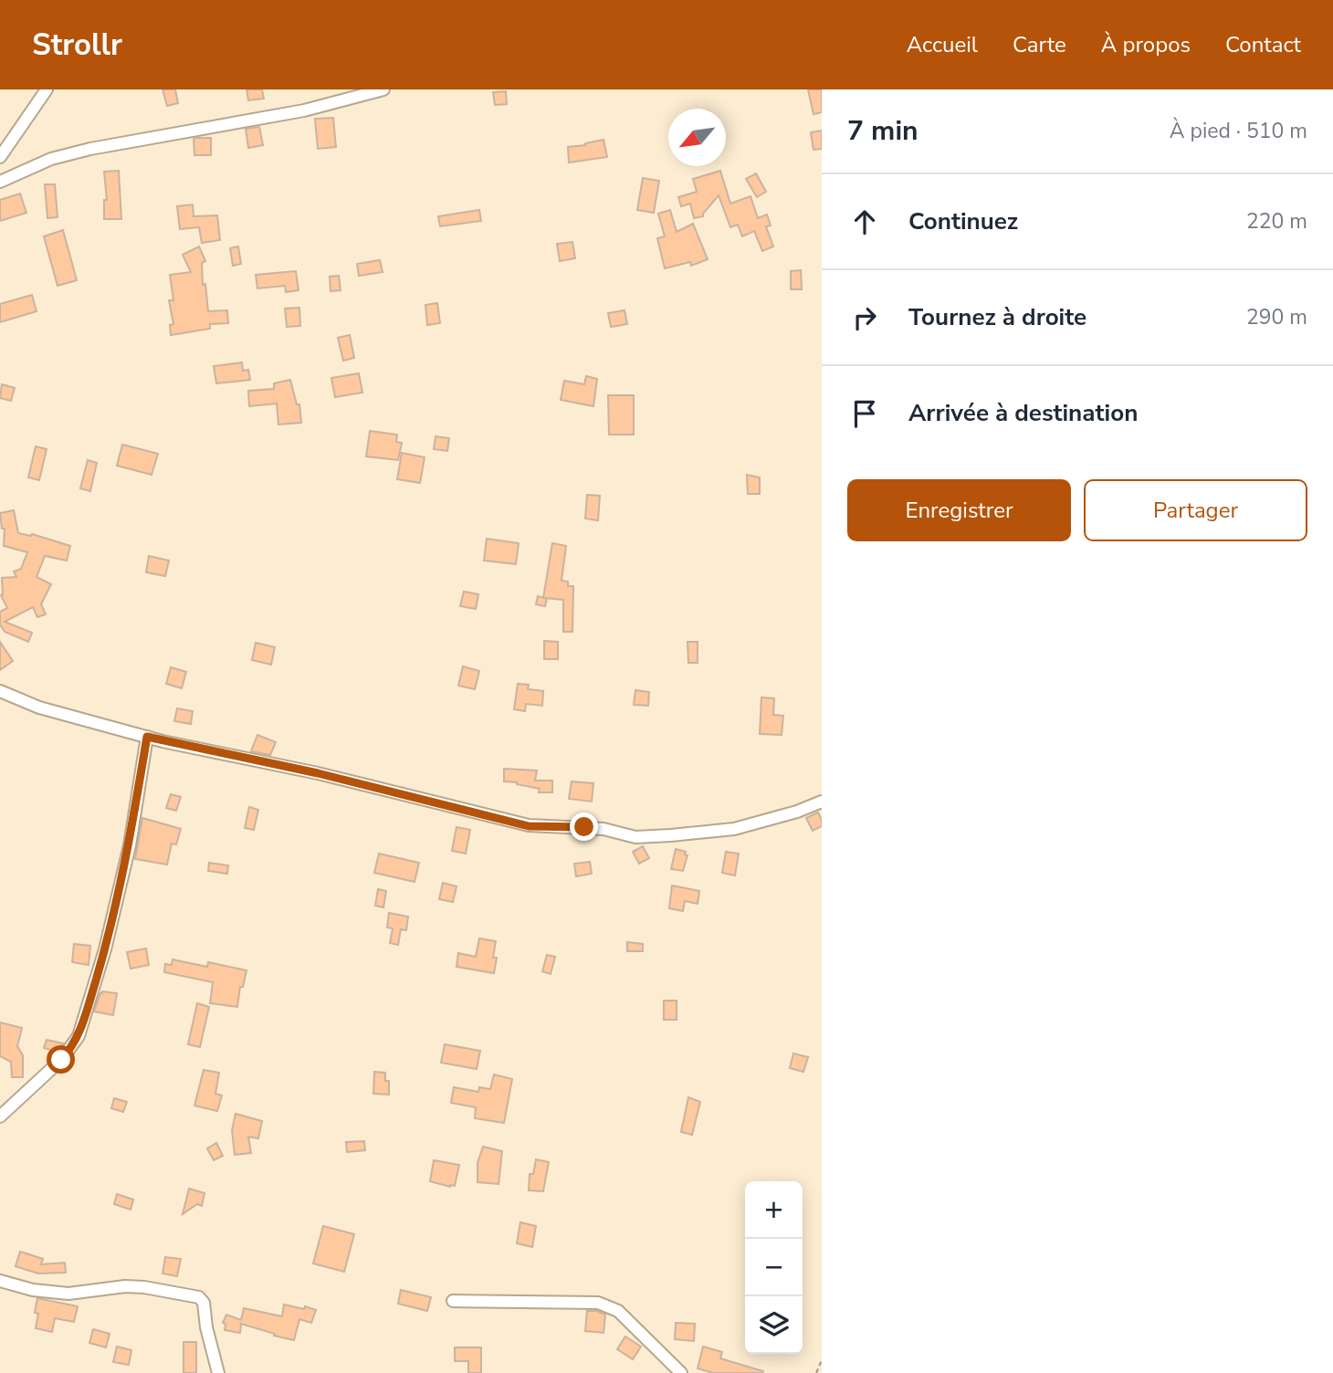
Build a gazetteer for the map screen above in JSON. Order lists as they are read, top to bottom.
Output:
{
  "north": "bottom left",
  "page": {
    "header": "Strollr",
    "nav": [
      "Accueil",
      "Carte",
      "À propos",
      "Contact"
    ],
    "heading": ["7 min", "À pied · 510 m"],
    "list": [
      ["Continuez", "220 m"],
      ["Tournez à droite", "290 m"],
      "Arrivée à destination"
    ],
    "buttons": ["Enregistrer", "Partager"],
    "map_buttons": ["+", "−"]
  }
}
